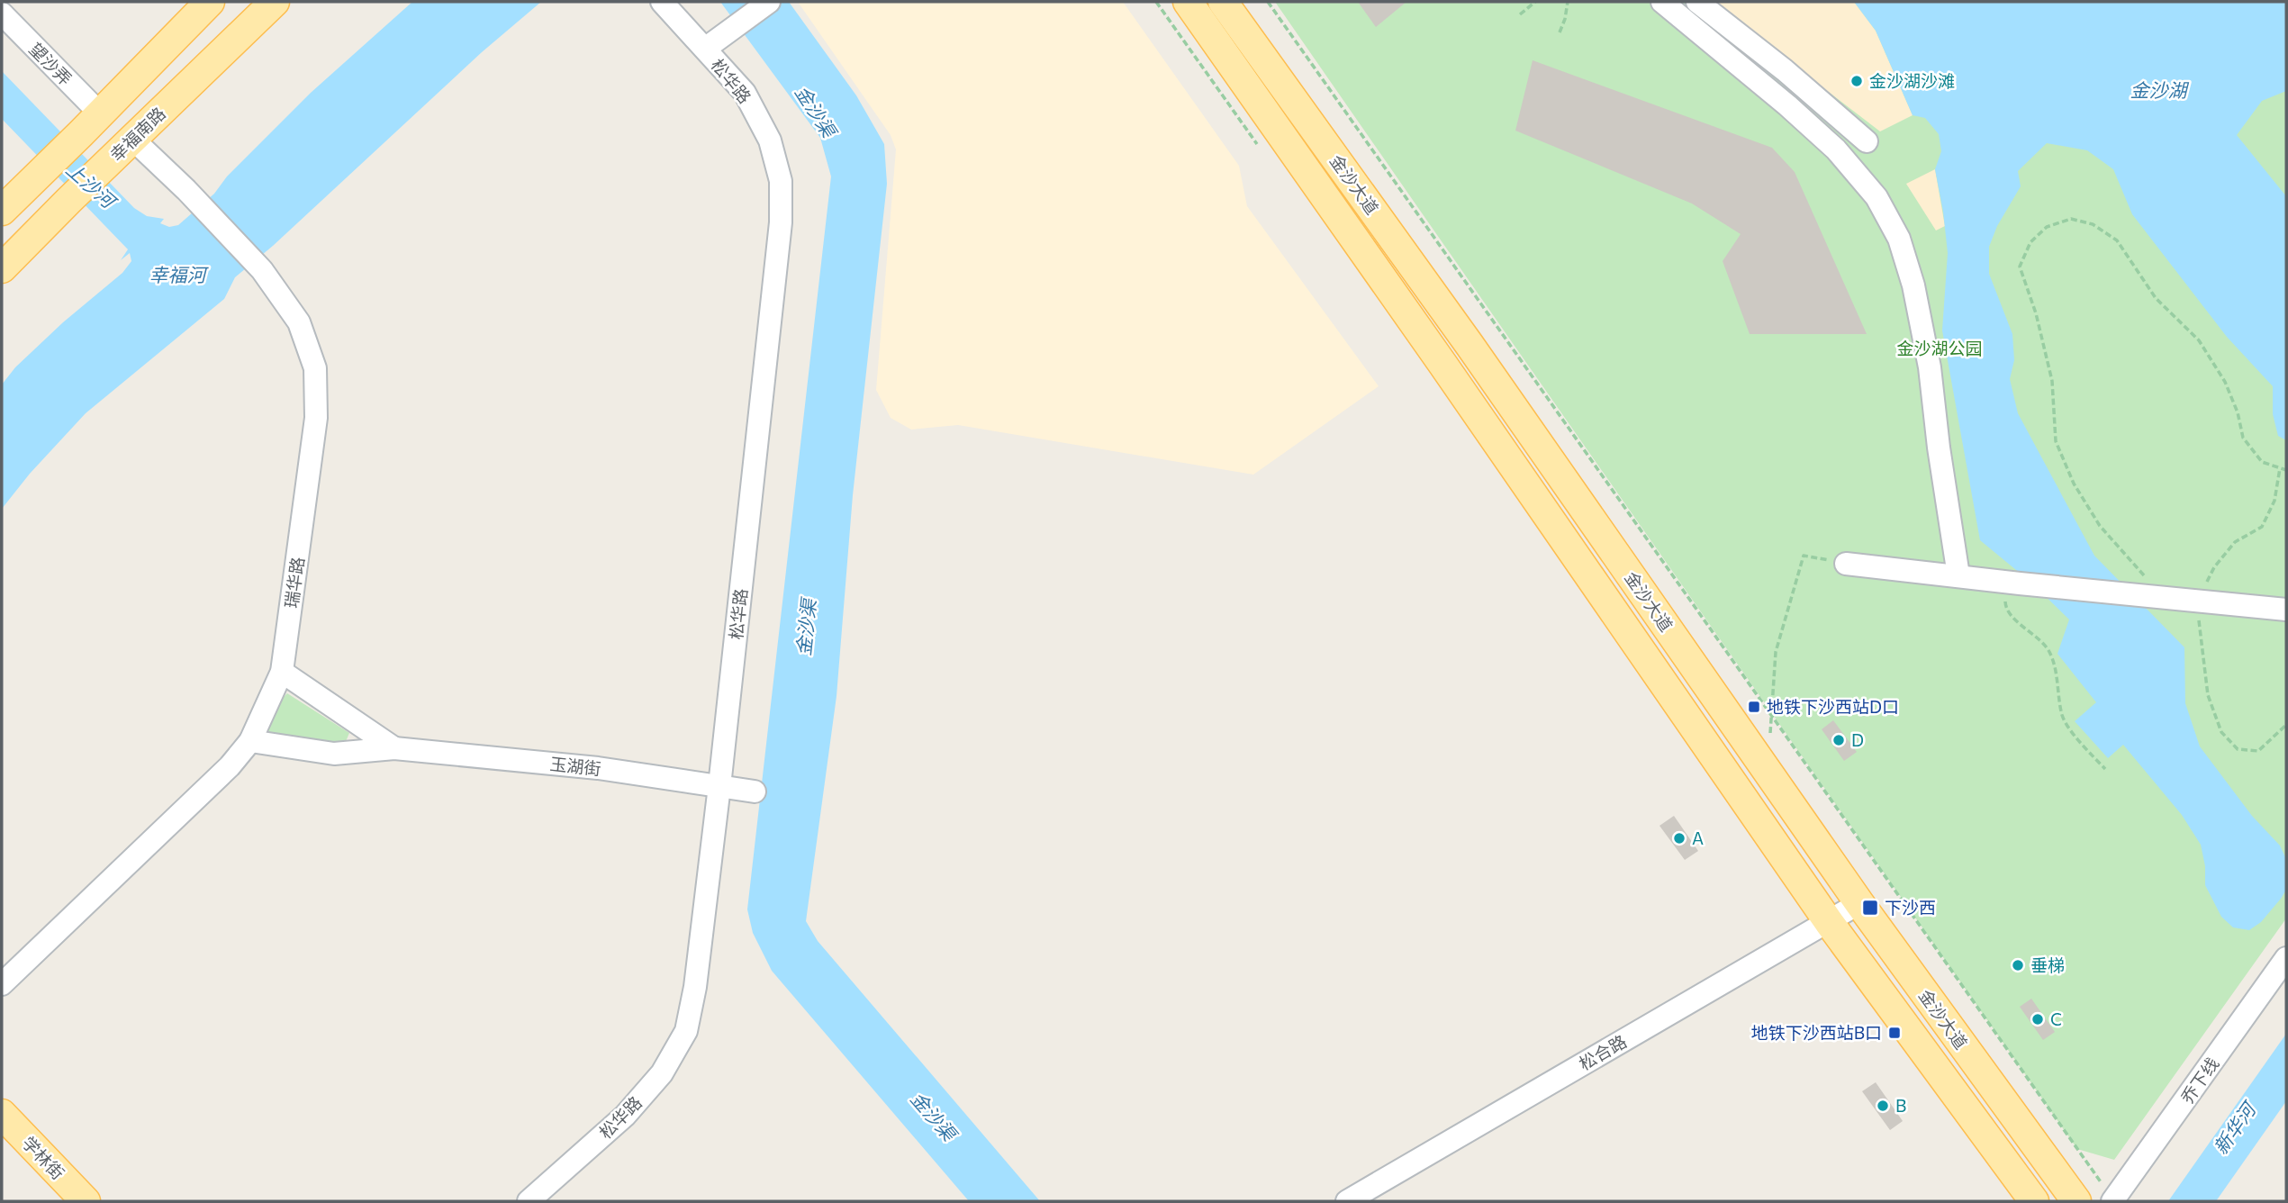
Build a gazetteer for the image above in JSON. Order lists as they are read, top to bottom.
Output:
{
  "streets": {
    "main road": ["幸福南路", "金沙大道", "学林街"],
    "street": [
      "望沙弄",
      "松华路",
      "瑞华路",
      "玉湖街",
      "松合路",
      "乔下线"
    ]
  },
  "crossings": [
    ["松华路", "玉湖街"],
    ["幸福南路", "瑞华路"],
    ["金沙大道", "松合路"],
    ["瑞华路", "玉湖街"]
  ],
  "water": [
    "金沙湖",
    "金沙渠",
    "上沙河",
    "幸福河",
    "新华河"
  ],
  "parks": ["金沙湖公园"],
  "places": {
    "other": [
      "金沙湖沙滩",
      "D",
      "A",
      "垂梯",
      "C",
      "B"
    ],
    "transit": ["地铁下沙西站D口", "下沙西", "地铁下沙西站B口"]
  }
}
